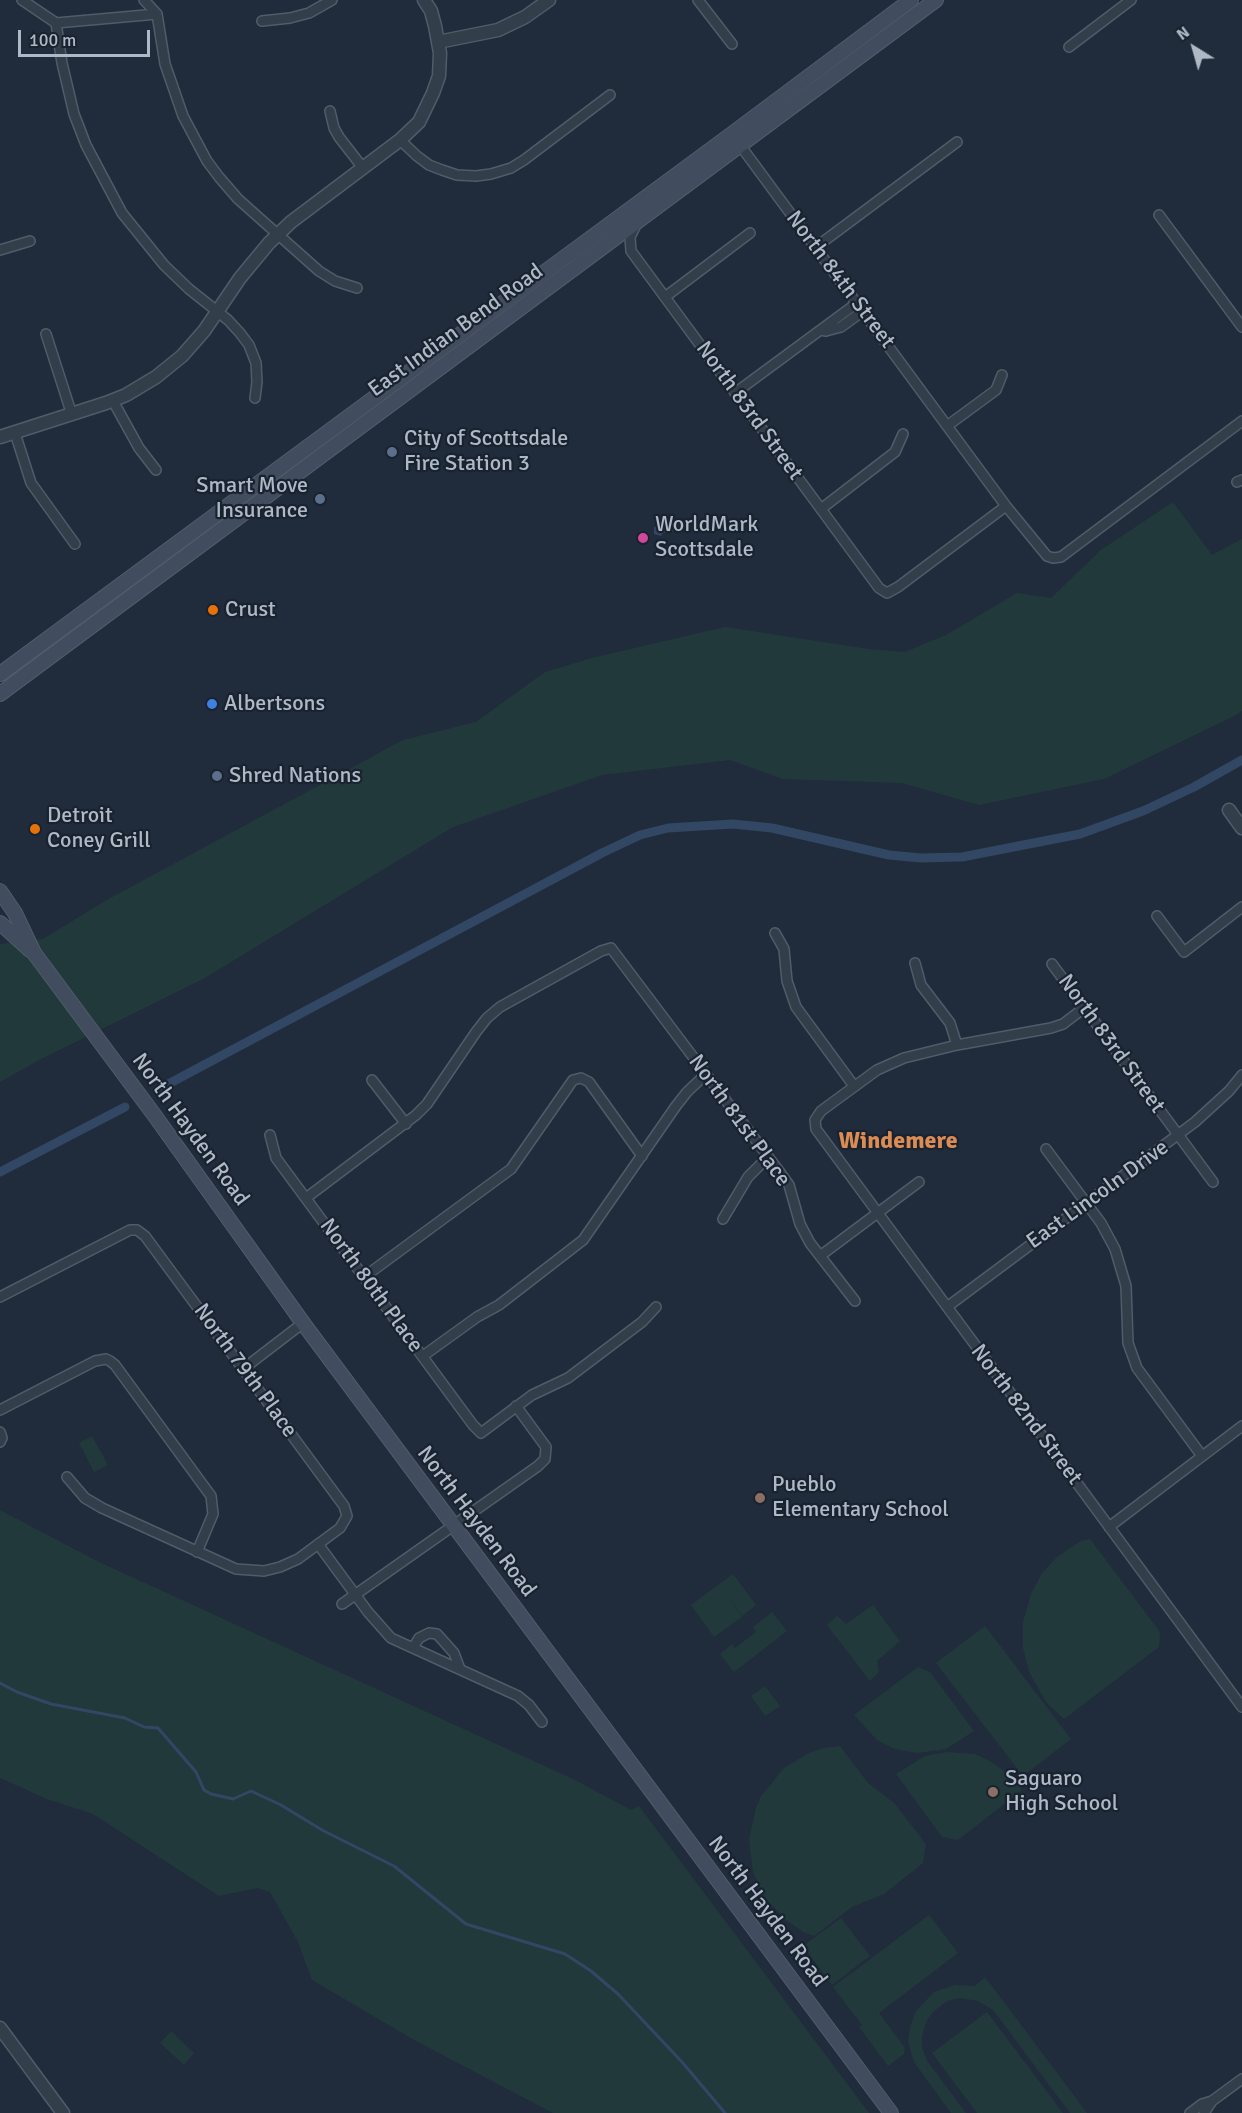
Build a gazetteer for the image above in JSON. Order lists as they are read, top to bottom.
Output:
{
  "streets": {
    "main road": ["East Indian Bend Road", "North Hayden Road"],
    "street": [
      "North 84th Street",
      "North 83rd Street",
      "North 81st Place",
      "East Lincoln Drive",
      "North 80th Place",
      "North 79th Place",
      "North 82nd Street"
    ]
  },
  "crossings": [
    ["North 84th Street", "East Indian Bend Road"],
    ["North 84th Street", "North 83rd Street"],
    ["East Indian Bend Road", "North 83rd Street"],
    ["North 83rd Street", "East Lincoln Drive"],
    ["East Lincoln Drive", "North 82nd Street"]
  ],
  "districts": ["Windemere"],
  "places": [
    "City of Scottsdale Fire Station 3",
    "Smart Move Insurance",
    "WorldMark Scottsdale",
    "Crust",
    "Albertsons",
    "Shred Nations",
    "Detroit Coney Grill",
    "Pueblo Elementary School",
    "Saguaro High School"
  ],
  "scale_bar": "100 m",
  "north": "top left"
}
